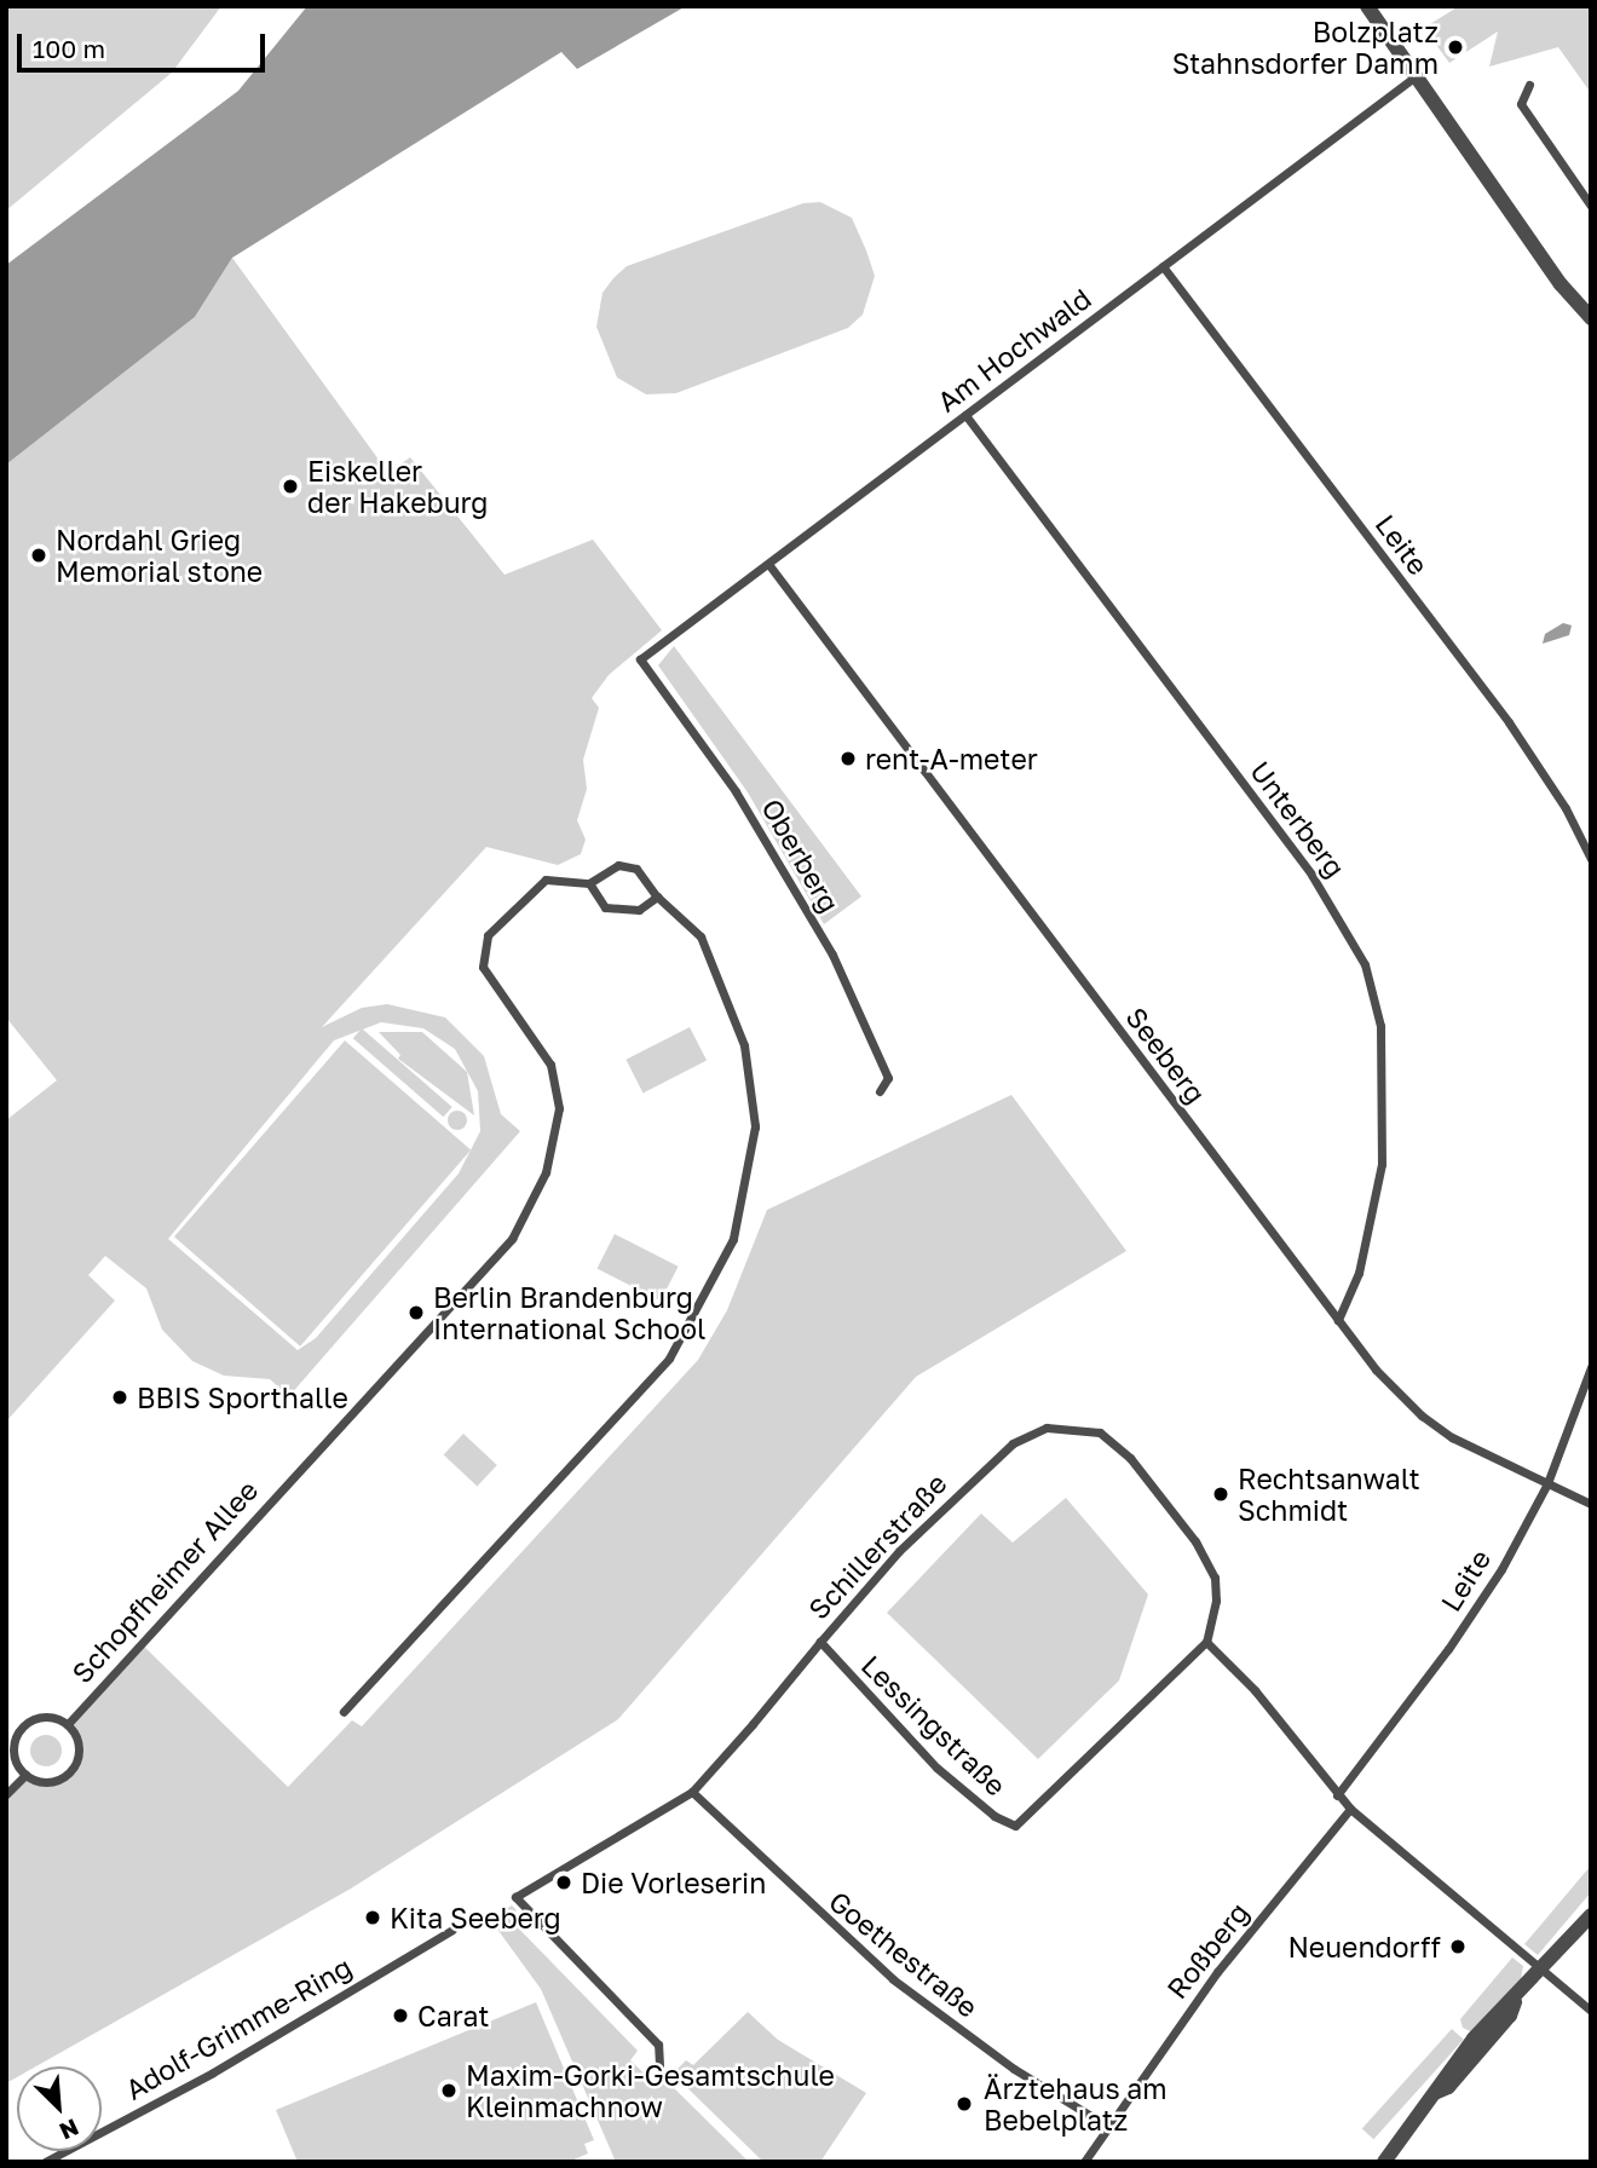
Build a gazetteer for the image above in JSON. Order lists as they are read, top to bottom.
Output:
{
  "streets": {
    "street": [
      "Am Hochwald",
      "Leite",
      "Unterberg",
      "Oberberg",
      "Seeberg",
      "Schillerstraße",
      "Schopfheimer Allee",
      "Lessingstraße",
      "Roßberg",
      "Goethestraße",
      "Adolf-Grimme-Ring"
    ]
  },
  "crossings": [
    ["Am Hochwald", "Leite"],
    ["Am Hochwald", "Unterberg"],
    ["Am Hochwald", "Oberberg"],
    ["Am Hochwald", "Seeberg"],
    ["Leite", "Seeberg"],
    ["Unterberg", "Seeberg"],
    ["Schillerstraße", "Lessingstraße"],
    ["Schillerstraße", "Goethestraße"],
    ["Roßberg", "Goethestraße"]
  ],
  "places": [
    "Bolzplatz Stahnsdorfer Damm",
    "Eiskeller der Hakeburg",
    "Nordahl Grieg Memorial stone",
    "rent-A-meter",
    "Berlin Brandenburg International School",
    "BBIS Sporthalle",
    "Rechtsanwalt Schmidt",
    "Die Vorleserin",
    "Kita Seeberg",
    "Neuendorff",
    "Carat",
    "Maxim-Gorki-Gesamtschule Kleinmachnow",
    "Ärztehaus am Bebelplatz"
  ],
  "scale_bar": "100 m",
  "north": "bottom right"
}
